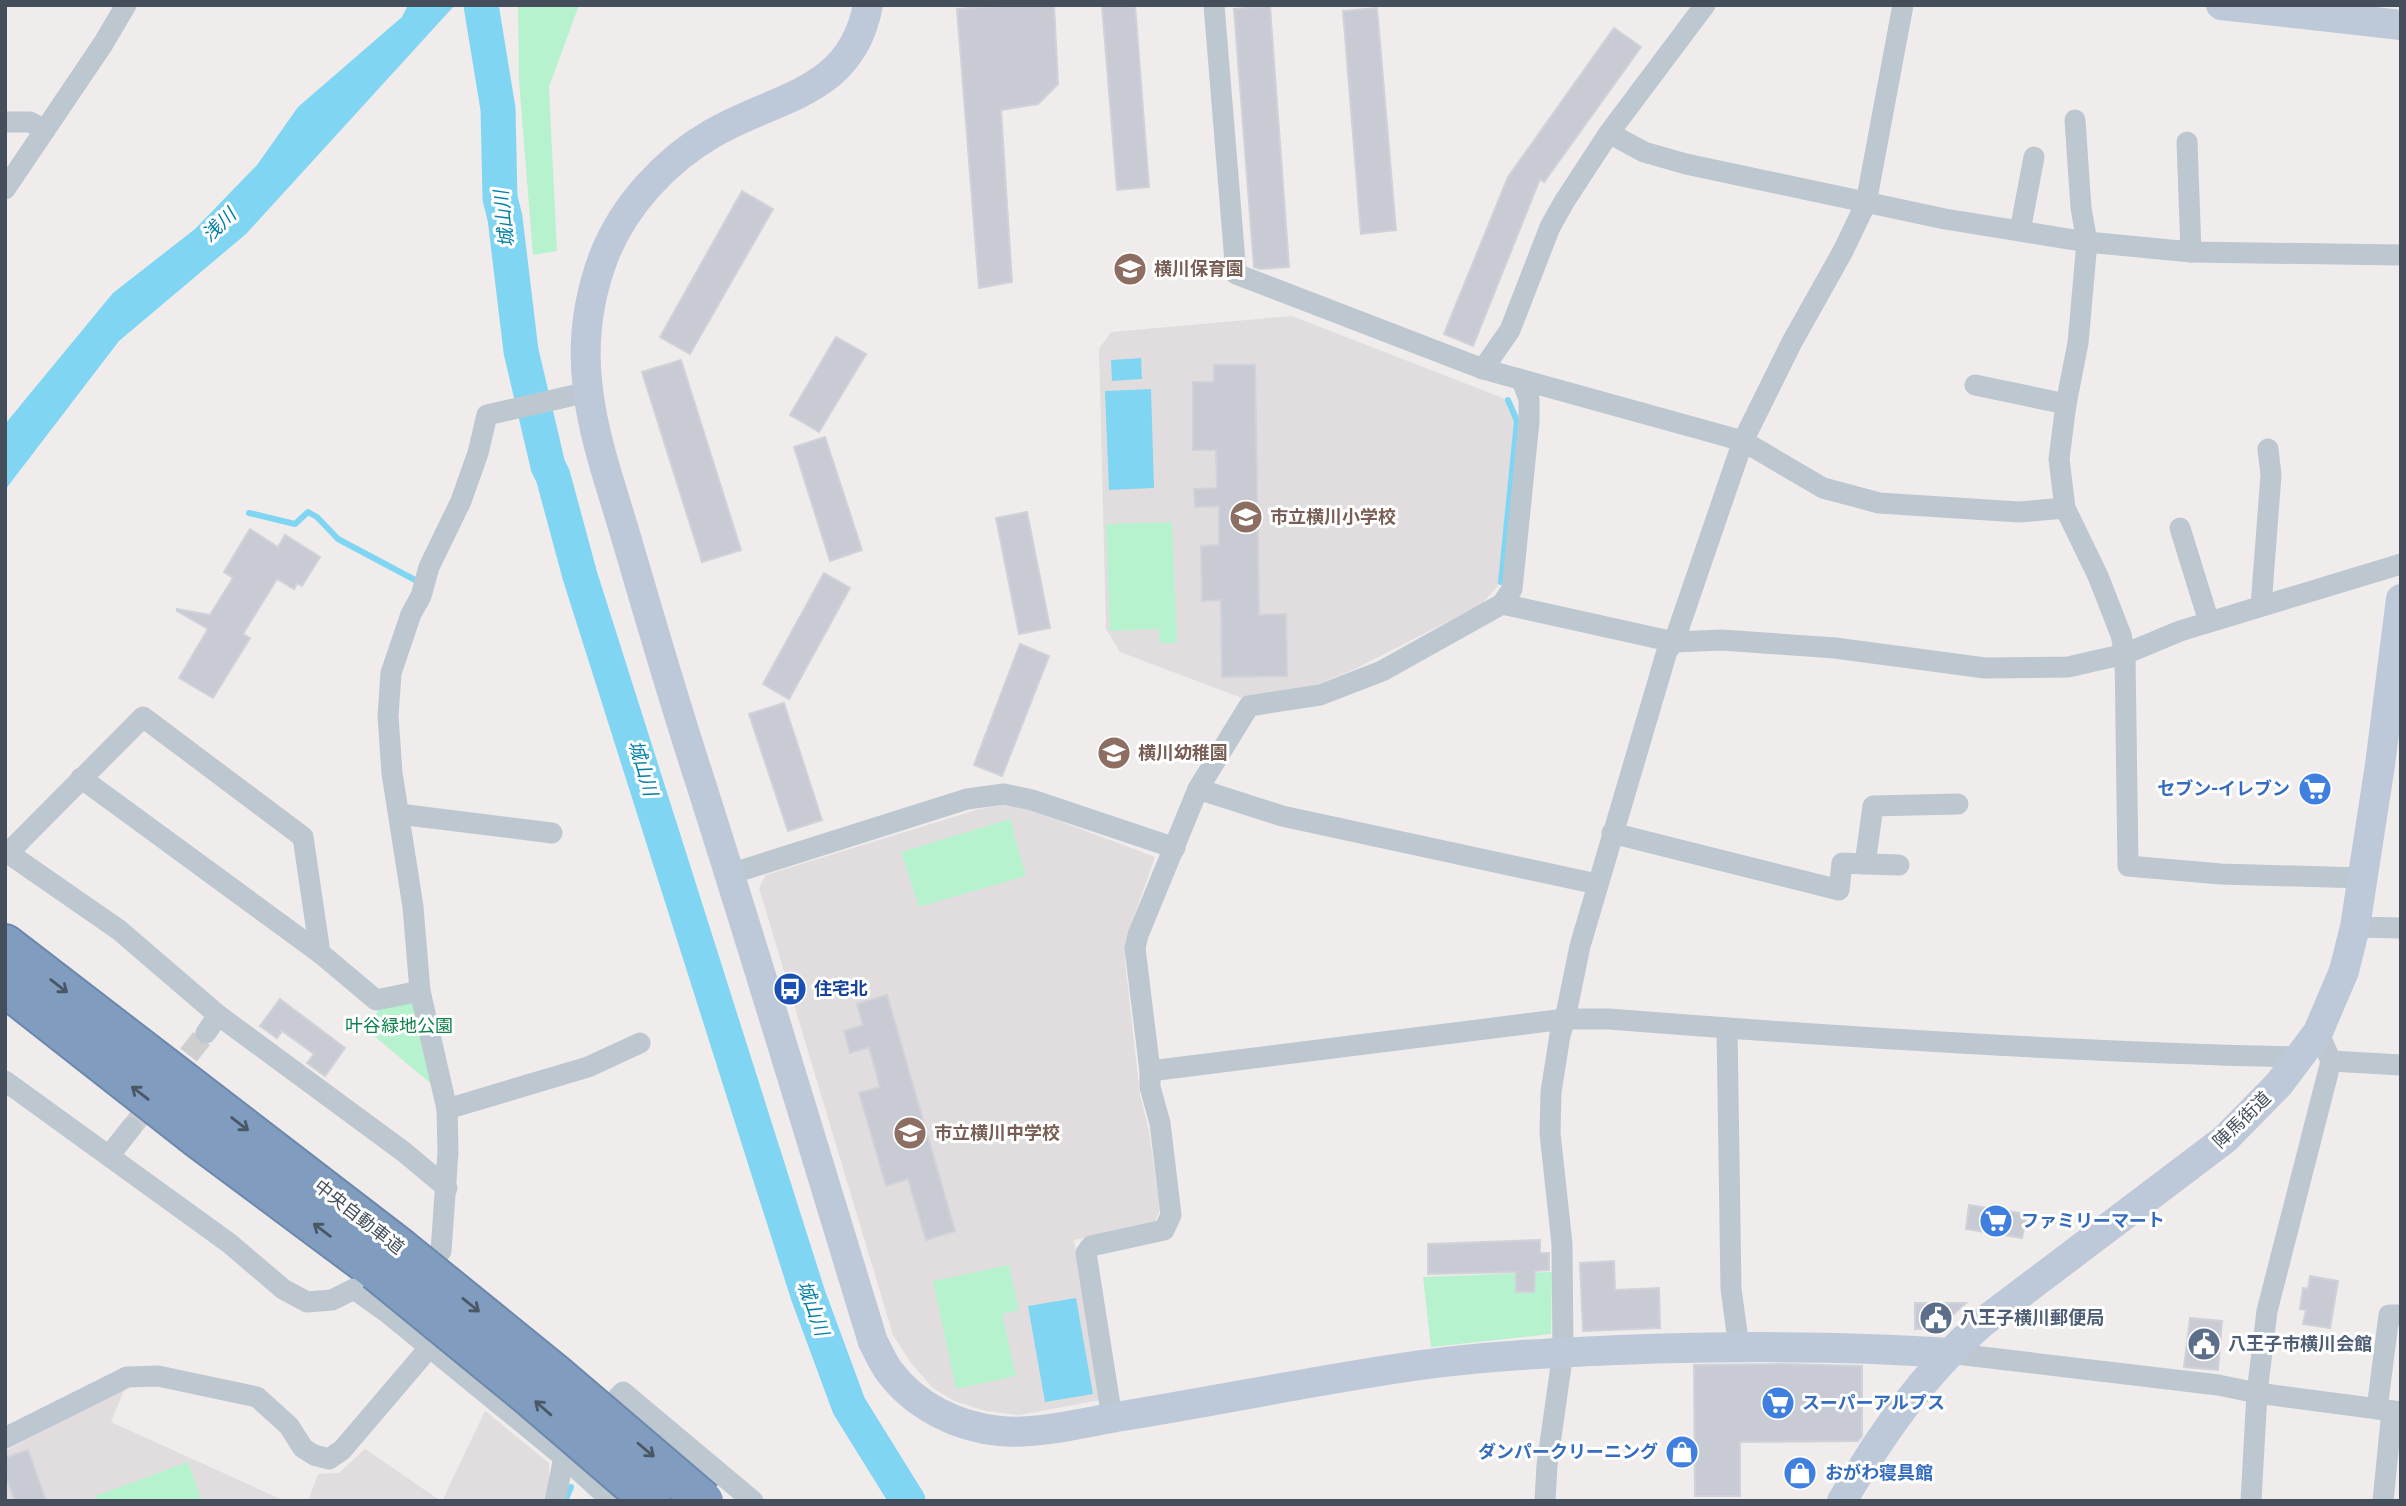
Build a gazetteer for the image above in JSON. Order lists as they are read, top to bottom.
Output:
{
  "streets": {
    "highway": ["中央自動車道"],
    "street": ["陣馬街道"]
  },
  "water": ["城山川", "浅川"],
  "parks": ["叶谷緑地公園"],
  "places": {
    "school or university": [
      "横川保育園",
      "市立横川小学校",
      "横川幼稚園",
      "市立横川中学校"
    ],
    "supermarket": ["セブン-イレブン", "ファミリーマート", "スーパーアルプス"],
    "bus stop": ["住宅北"],
    "public building": ["八王子横川郵便局", "八王子市横川会館"],
    "shop": ["ダンパークリーニング", "おがわ寝具館"]
  }
}
